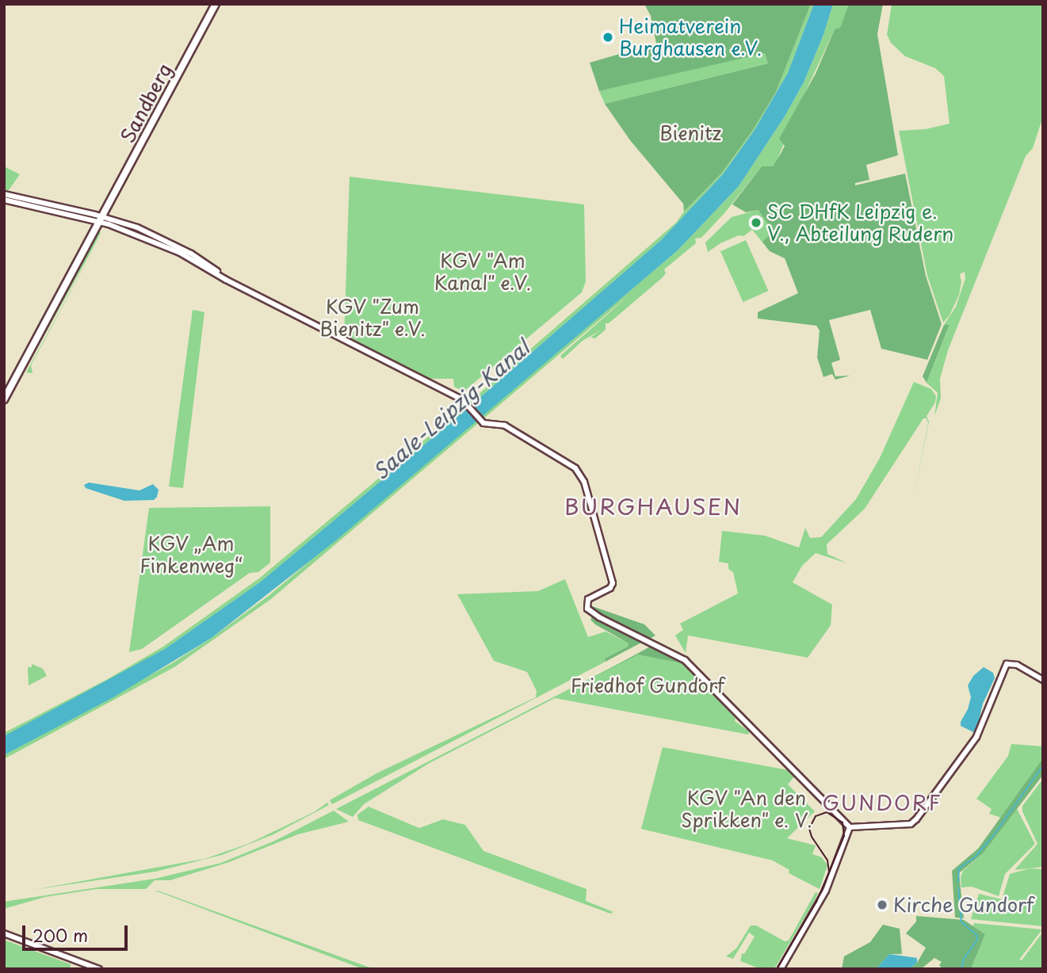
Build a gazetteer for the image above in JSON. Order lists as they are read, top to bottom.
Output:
{
  "streets": {
    "main road": ["Sandberg"]
  },
  "districts": ["BURGHAUSEN", "GUNDORF"],
  "water": ["Saale-Leipzig-Kanal"],
  "parks": [
    "Bienitz",
    "KGV \"Am Kanal\" e.V.",
    "KGV \"Zum Bienitz\" e.V.",
    "KGV „Am Finkenweg“",
    "Friedhof Gundorf",
    "KGV \"An den Sprikken\" e. V."
  ],
  "places": ["Heimatverein Burghausen e.V.", "SC DHfK Leipzig e. V., Abteilung Rudern", "Kirche Gundorf"],
  "scale_bar": "200 m"
}
